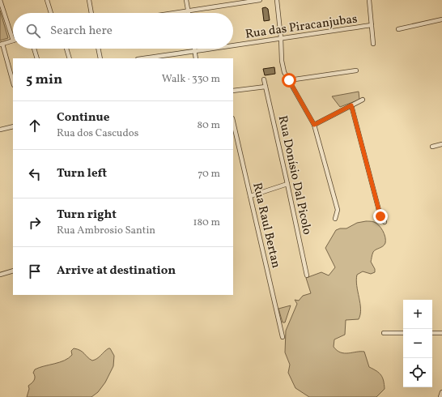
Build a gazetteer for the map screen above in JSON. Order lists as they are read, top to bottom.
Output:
{
  "streets": {
    "street": ["Rua das Piracanjubas", "Rua Donísio Dal Picolo", "Rua Raul Bertan"]
  },
  "page": {
    "search": "Search here",
    "heading": ["5 min", "Walk · 330 m"],
    "list": [
      ["Continue", "Rua dos Cascudos", "80 m"],
      ["Turn left", "70 m"],
      ["Turn right", "Rua Ambrosio Santin", "180 m"],
      "Arrive at destination"
    ],
    "map_buttons": ["+", "−"]
  }
}
